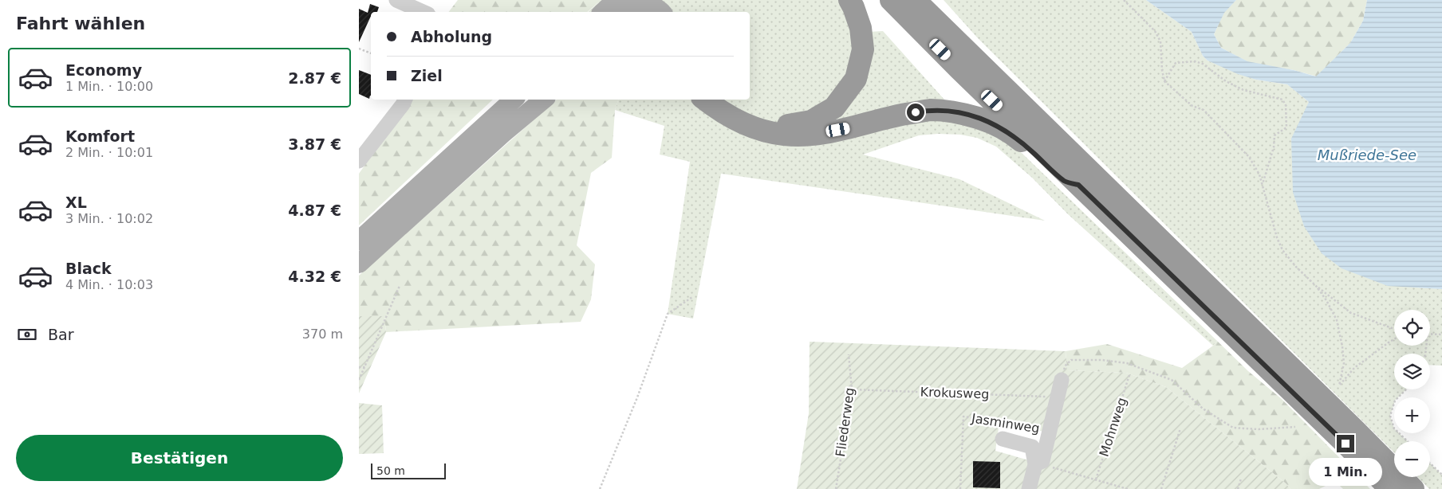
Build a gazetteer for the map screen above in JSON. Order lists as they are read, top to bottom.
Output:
{
  "streets": {
    "path": [
      "Krokusweg",
      "Fliederweg",
      "Jasminweg",
      "Mohnweg"
    ]
  },
  "crossings": [
    ["Krokusweg", "Fliederweg"]
  ],
  "water": ["Mußriede-See"],
  "scale_bar": "50 m",
  "page": {
    "heading": "Fahrt wählen",
    "banner": ["Abholung", "Ziel"],
    "list": [
      {
        "name": "Economy",
        "note": "1 Min. · 10:00",
        "value": "2.87 €"
      },
      {
        "name": "Komfort",
        "note": "2 Min. · 10:01",
        "value": "3.87 €"
      },
      {
        "name": "XL",
        "note": "3 Min. · 10:02",
        "value": "4.87 €"
      },
      {
        "name": "Black",
        "note": "4 Min. · 10:03",
        "value": "4.32 €"
      }
    ],
    "map_buttons": ["+", "−"],
    "pay": ["Bar", "370 m"],
    "buttons": "Bestätigen",
    "bubble": "1 Min.",
    "scale": "50 m"
  }
}
